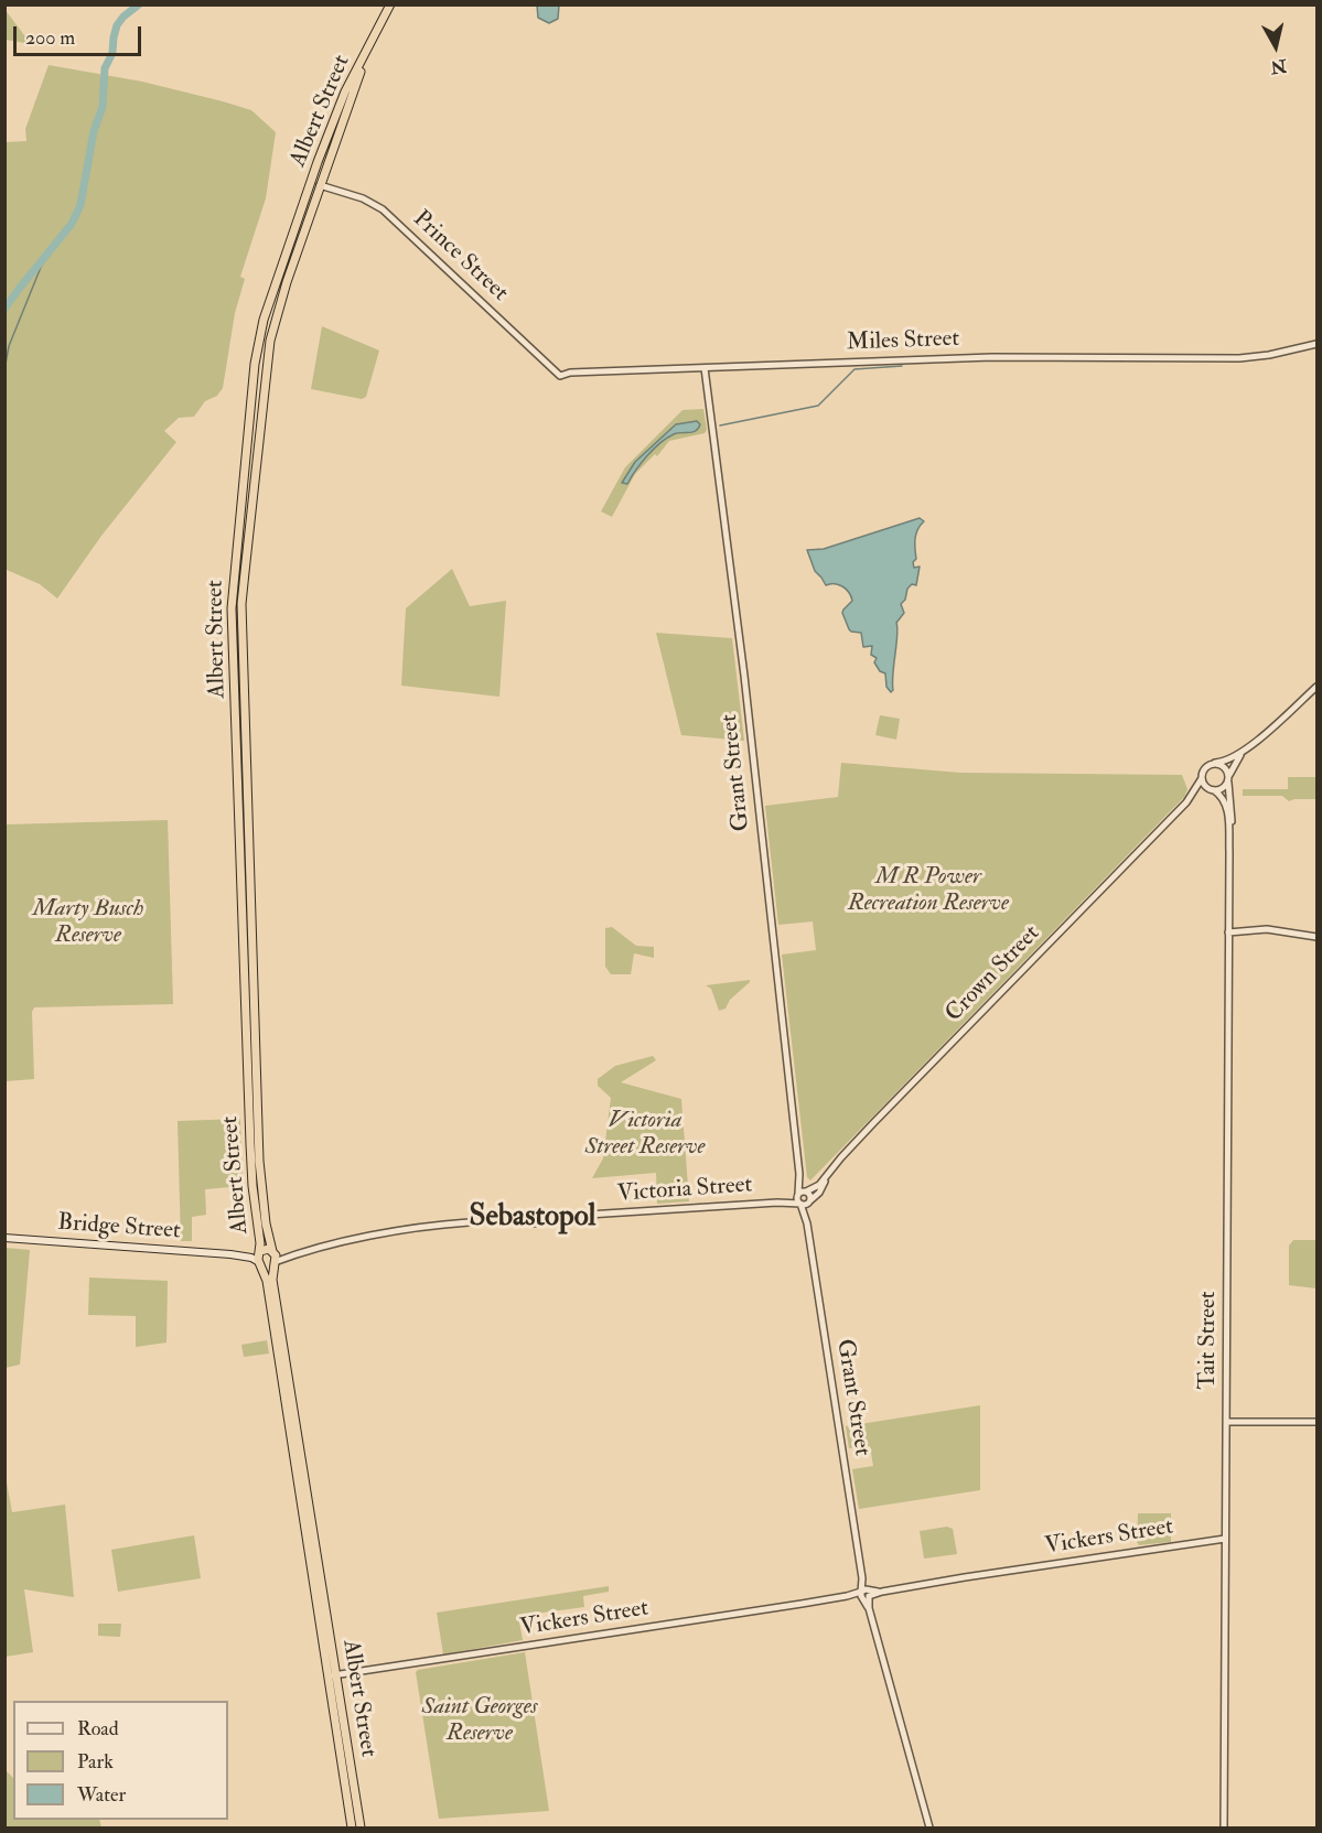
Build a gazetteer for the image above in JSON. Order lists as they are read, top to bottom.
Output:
{
  "streets": {
    "highway": ["Albert Street"],
    "main road": ["Bridge Street"],
    "street": [
      "Prince Street",
      "Miles Street",
      "Grant Street",
      "Crown Street",
      "Victoria Street",
      "Tait Street",
      "Vickers Street"
    ]
  },
  "crossings": [
    ["Albert Street", "Prince Street"],
    ["Albert Street", "Vickers Street"],
    ["Prince Street", "Miles Street"],
    ["Miles Street", "Grant Street"],
    ["Grant Street", "Crown Street"],
    ["Grant Street", "Victoria Street"],
    ["Grant Street", "Vickers Street"],
    ["Crown Street", "Victoria Street"],
    ["Crown Street", "Tait Street"],
    ["Tait Street", "Vickers Street"]
  ],
  "districts": ["Sebastopol"],
  "parks": [
    "M R Power Recreation Reserve",
    "Marty Busch Reserve",
    "Victoria Street Reserve",
    "Saint Georges Reserve"
  ],
  "legend": ["Road", "Park", "Water"],
  "scale_bar": "200 m",
  "north": "bottom"
}
